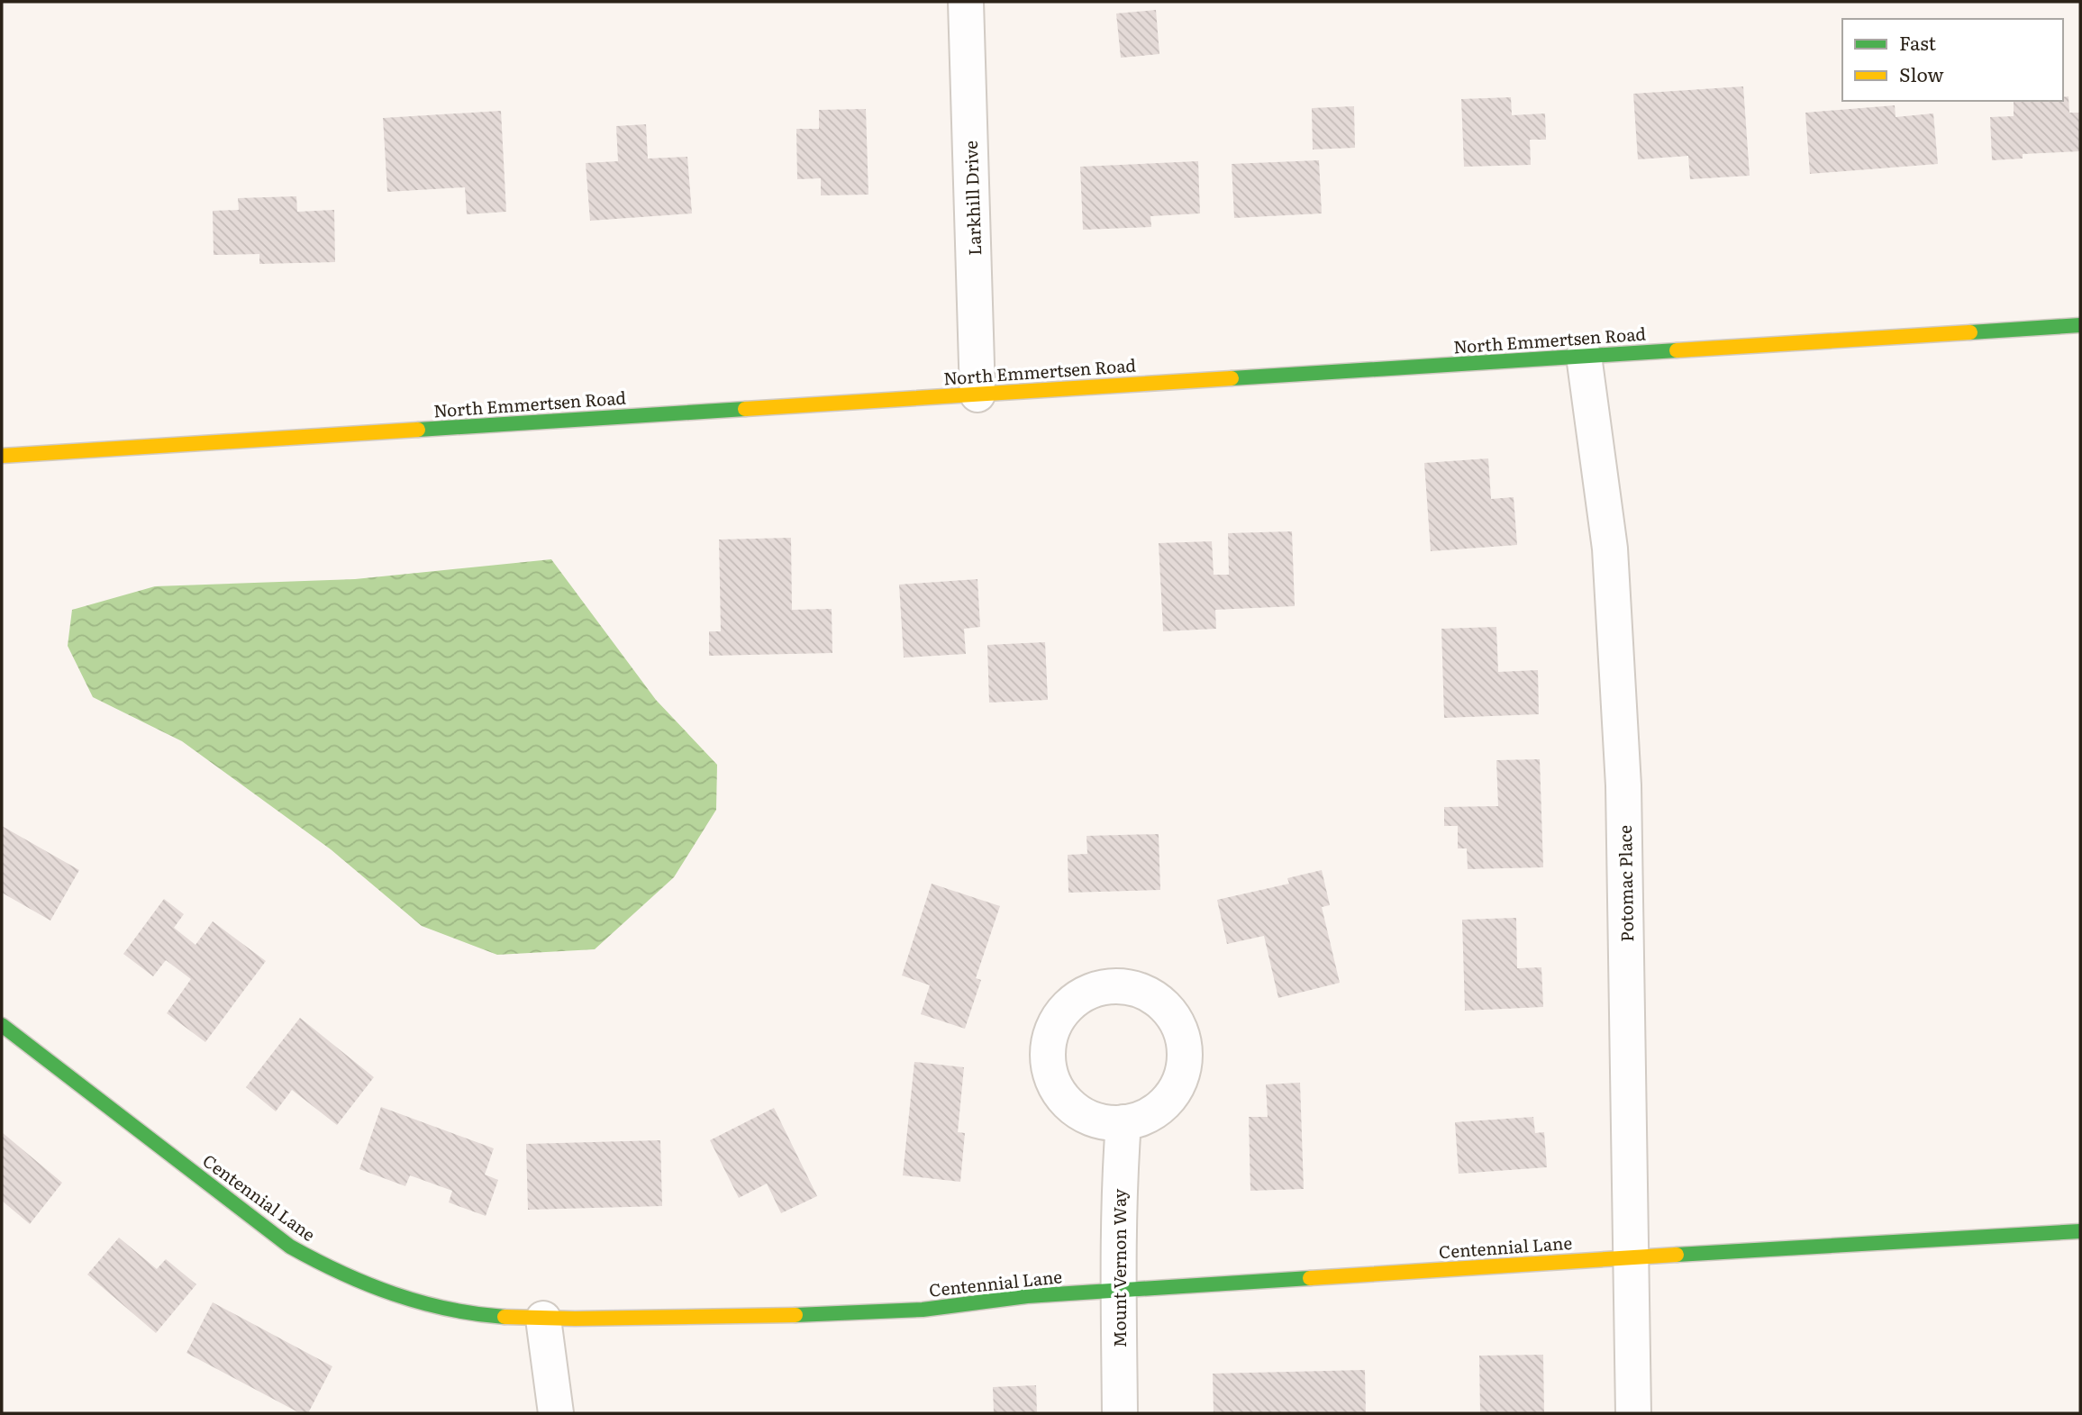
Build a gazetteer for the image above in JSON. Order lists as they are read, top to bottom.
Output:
{
  "streets": {
    "street": [
      "Larkhill Drive",
      "North Emmertsen Road",
      "Potomac Place",
      "Centennial Lane",
      "Mount Vernon Way"
    ]
  },
  "crossings": [
    ["Larkhill Drive", "North Emmertsen Road"],
    ["North Emmertsen Road", "Potomac Place"],
    ["Potomac Place", "Centennial Lane"],
    ["Centennial Lane", "Mount Vernon Way"]
  ],
  "legend": ["Fast", "Slow"]
}
